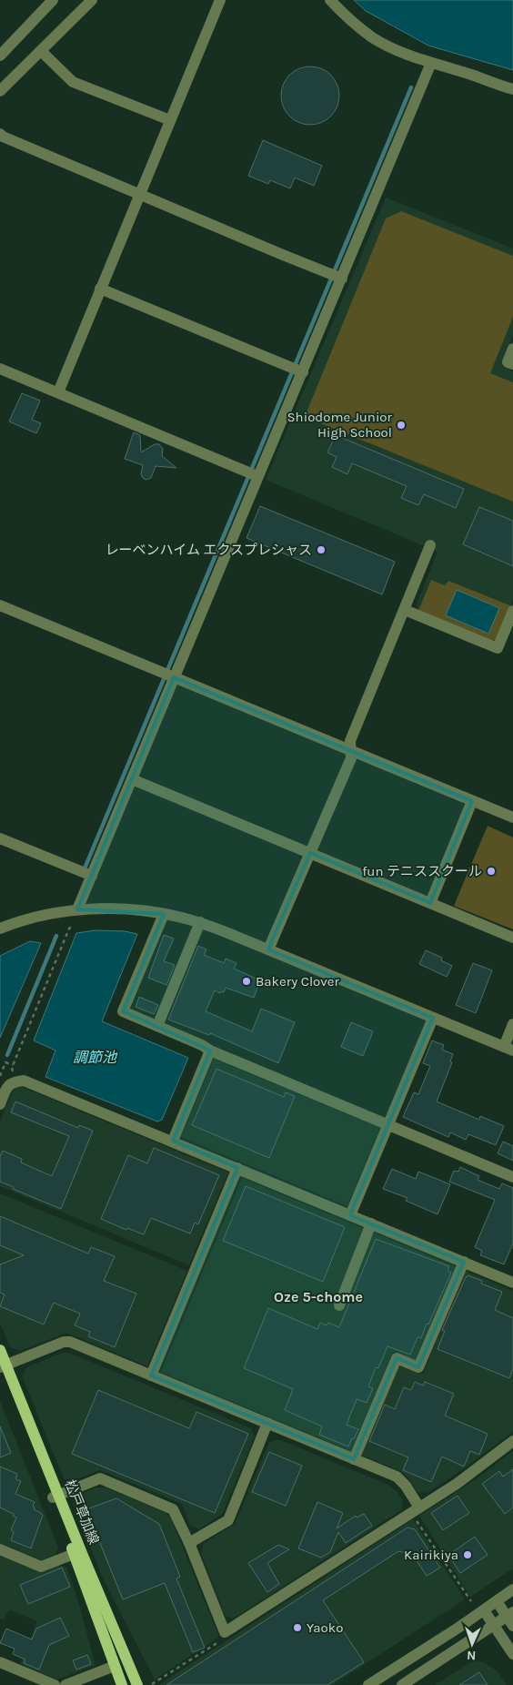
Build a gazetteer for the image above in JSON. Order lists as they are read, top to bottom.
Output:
{
  "streets": {
    "main road": ["松戸草加線"]
  },
  "districts": ["Oze 5-chome"],
  "water": ["調節池"],
  "places": [
    "Shiodome Junior High School",
    "レーベンハイム エクスプレシャス",
    "fun テニススクール",
    "Bakery Clover",
    "Kairikiya",
    "Yaoko"
  ],
  "north": "bottom"
}
